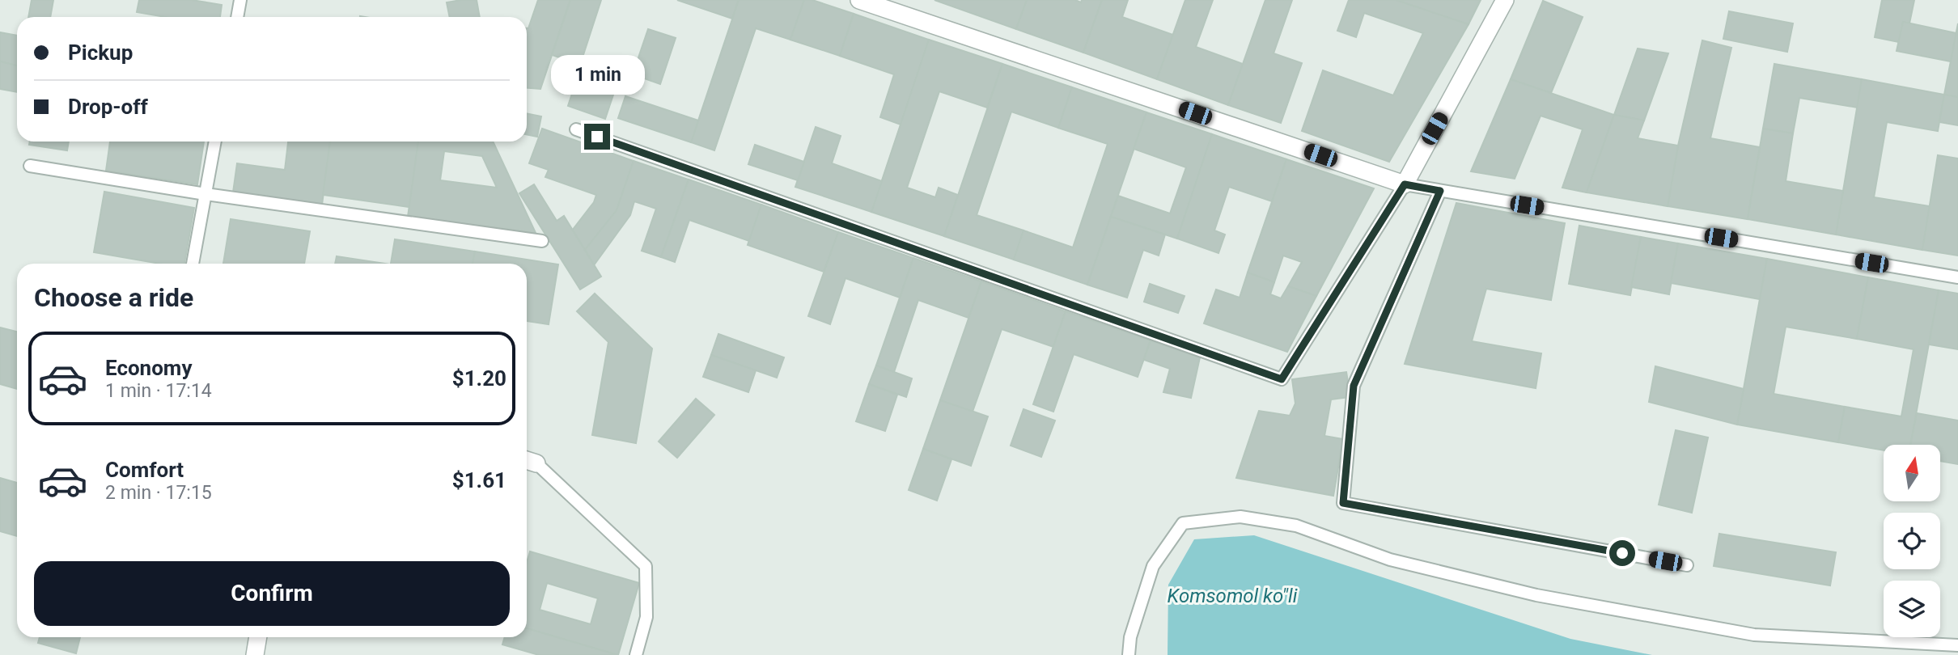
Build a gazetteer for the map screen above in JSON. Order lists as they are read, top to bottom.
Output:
{
  "water": ["Komsomol ko\"li"],
  "north": "top",
  "page": {
    "banner": ["Pickup", "Drop-off"],
    "bubble": "1 min",
    "heading": "Choose a ride",
    "list": [
      {
        "name": "Economy",
        "note": "1 min · 17:14",
        "value": "$1.20"
      },
      {
        "name": "Comfort",
        "note": "2 min · 17:15",
        "value": "$1.61"
      }
    ],
    "buttons": "Confirm"
  }
}
